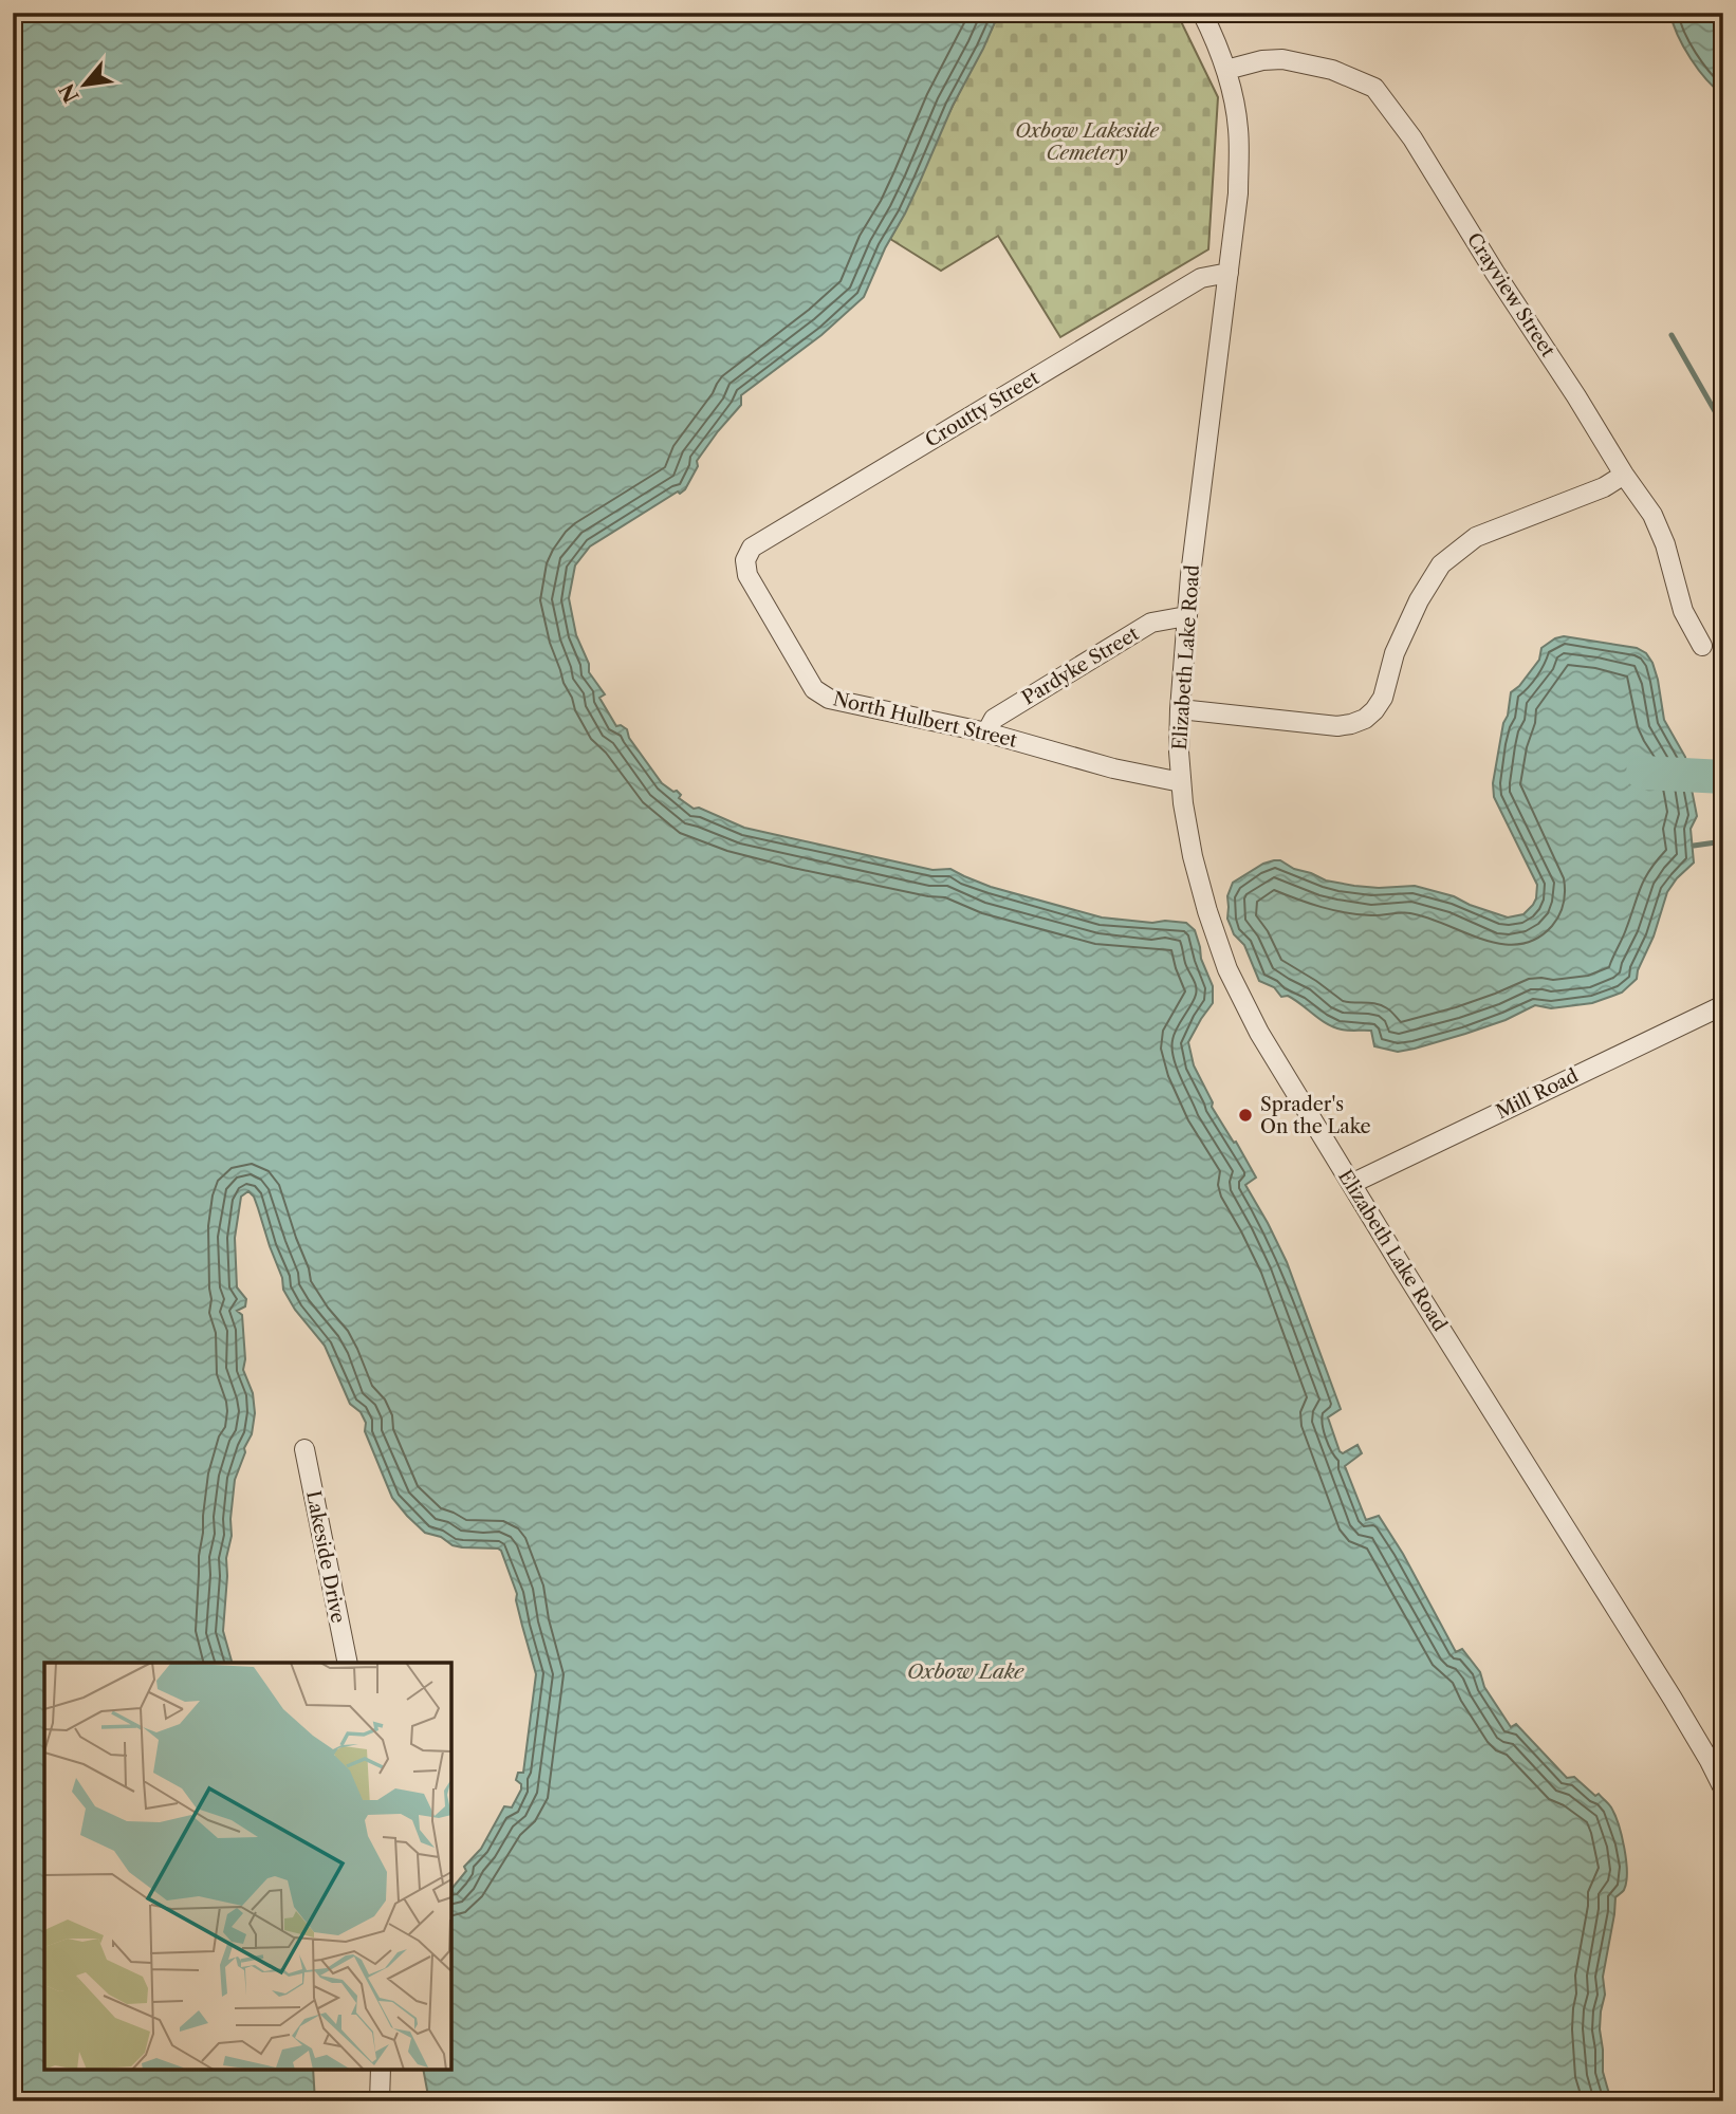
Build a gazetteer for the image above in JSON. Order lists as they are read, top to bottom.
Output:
{
  "streets": {
    "street": [
      "Crayview Street",
      "Croutty Street",
      "Elizabeth Lake Road",
      "Pardyke Street",
      "North Hulbert Street",
      "Mill Road",
      "Lakeside Drive"
    ]
  },
  "crossings": [
    ["Crayview Street", "Elizabeth Lake Road"],
    ["Croutty Street", "Elizabeth Lake Road"],
    ["Croutty Street", "North Hulbert Street"],
    ["Elizabeth Lake Road", "Pardyke Street"],
    ["Elizabeth Lake Road", "North Hulbert Street"],
    ["Elizabeth Lake Road", "Mill Road"],
    ["Pardyke Street", "North Hulbert Street"]
  ],
  "water": ["Oxbow Lake"],
  "parks": ["Oxbow Lakeside Cemetery"],
  "places": ["Sprader's On the Lake"],
  "north": "bottom left"
}
